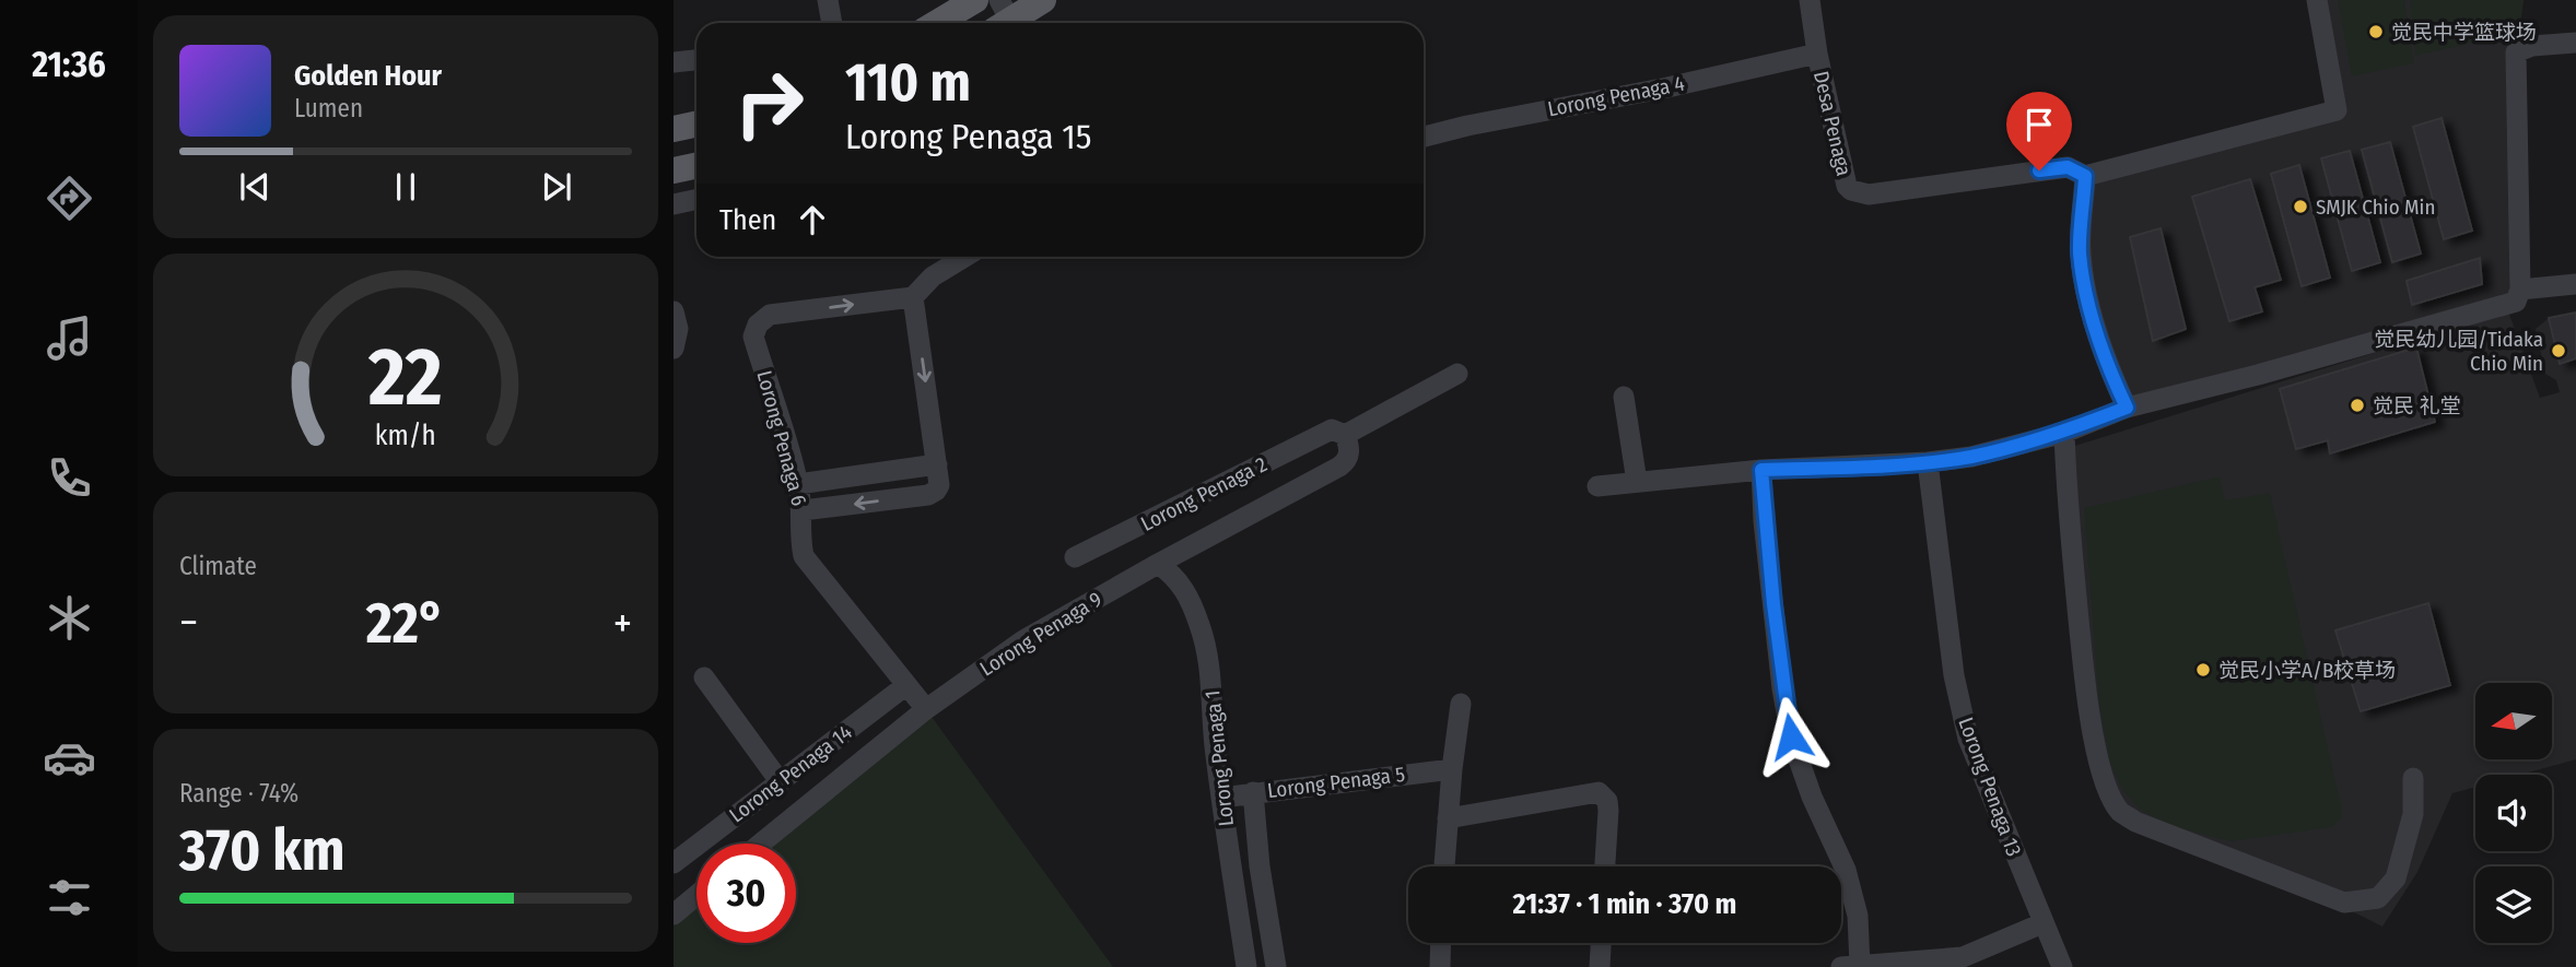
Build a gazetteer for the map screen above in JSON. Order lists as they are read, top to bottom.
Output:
{
  "streets": {
    "street": [
      "Lorong Penaga 4",
      "Desa Penaga",
      "Lorong Penaga 6",
      "Lorong Penaga 2",
      "Lorong Penaga 9",
      "Lorong Penaga 1",
      "Lorong Penaga 14",
      "Lorong Penaga 5",
      "Lorong Penaga 13"
    ]
  },
  "crossings": [
    ["Lorong Penaga 4", "Desa Penaga"],
    ["Lorong Penaga 6", "Lorong Penaga 9"],
    ["Lorong Penaga 6", "Lorong Penaga 14"],
    ["Lorong Penaga 2", "Lorong Penaga 9"],
    ["Lorong Penaga 9", "Lorong Penaga 1"],
    ["Lorong Penaga 1", "Lorong Penaga 5"]
  ],
  "places": [
    "觉民中学篮球场",
    "SMJK Chio Min",
    "觉民幼儿园/Tidaka Chio Min",
    "觉民 礼堂",
    "觉民小学A/B校草场"
  ],
  "north": "left",
  "page": {
    "tabs": "21:36",
    "turn": ["110 m", "Lorong Penaga 15"],
    "song": ["Golden Hour", "Lumen"],
    "then": "Then",
    "tile": [
      "Climate",
      ["Range · 74%", "370 km"]
    ],
    "heat": ["−", "22°", "+"],
    "limit": "30",
    "trip": "21:37 · 1 min · 370 m",
    "gauge": ["22", "km/h"]
  }
}
